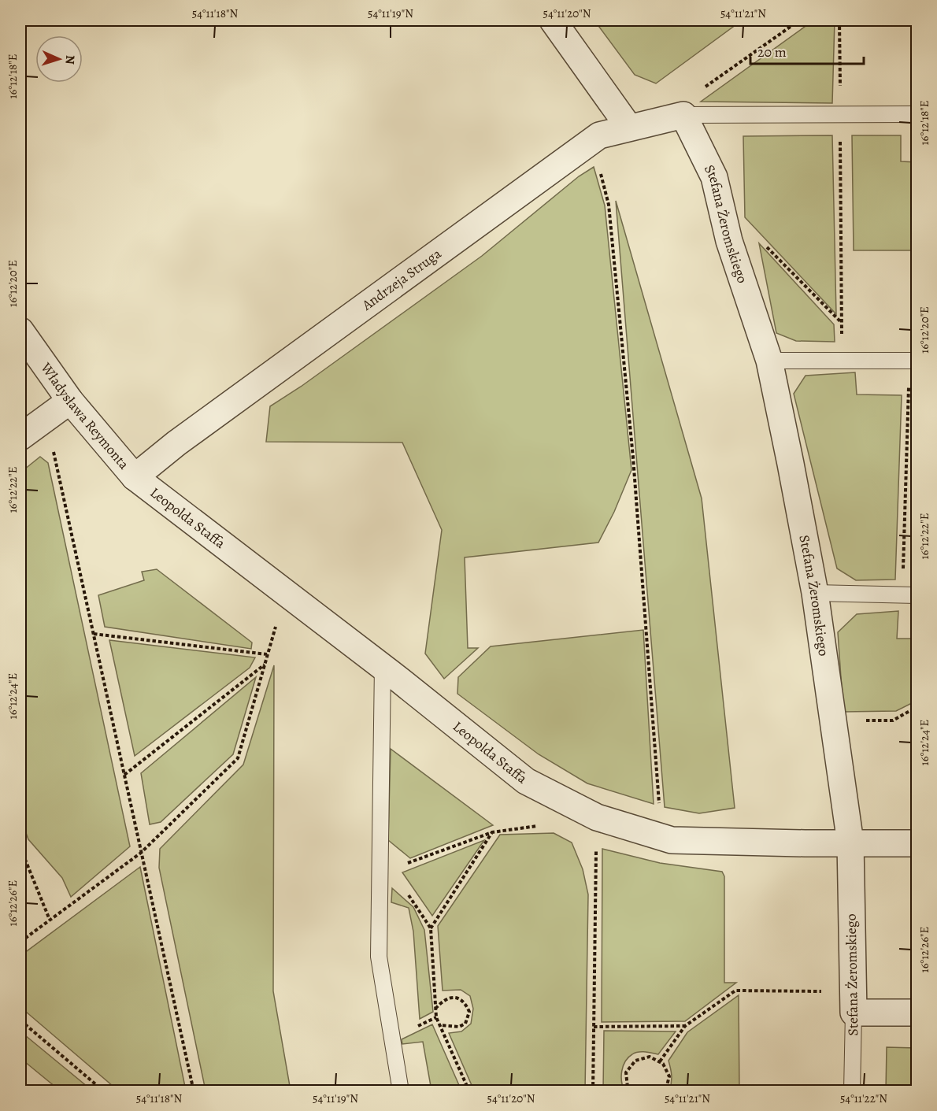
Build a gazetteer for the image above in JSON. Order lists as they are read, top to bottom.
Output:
{
  "streets": {
    "street": [
      "Stefana Żeromskiego",
      "Andrzeja Struga",
      "Władysława Reymonta",
      "Leopolda Staffa"
    ]
  },
  "crossings": [
    ["Stefana Żeromskiego", "Andrzeja Struga"],
    ["Stefana Żeromskiego", "Leopolda Staffa"],
    ["Andrzeja Struga", "Władysława Reymonta"],
    ["Andrzeja Struga", "Leopolda Staffa"],
    ["Władysława Reymonta", "Leopolda Staffa"]
  ],
  "scale_bar": "20 m",
  "north": "right",
  "coordinates": [
    "54°11'18\"N",
    "54°11'19\"N",
    "54°11'20\"N",
    "54°11'21\"N",
    "16°12'18\"E",
    "16°12'20\"E",
    "16°12'22\"E",
    "16°12'24\"E",
    "16°12'26\"E",
    "54°11'22\"N"
  ]
}
